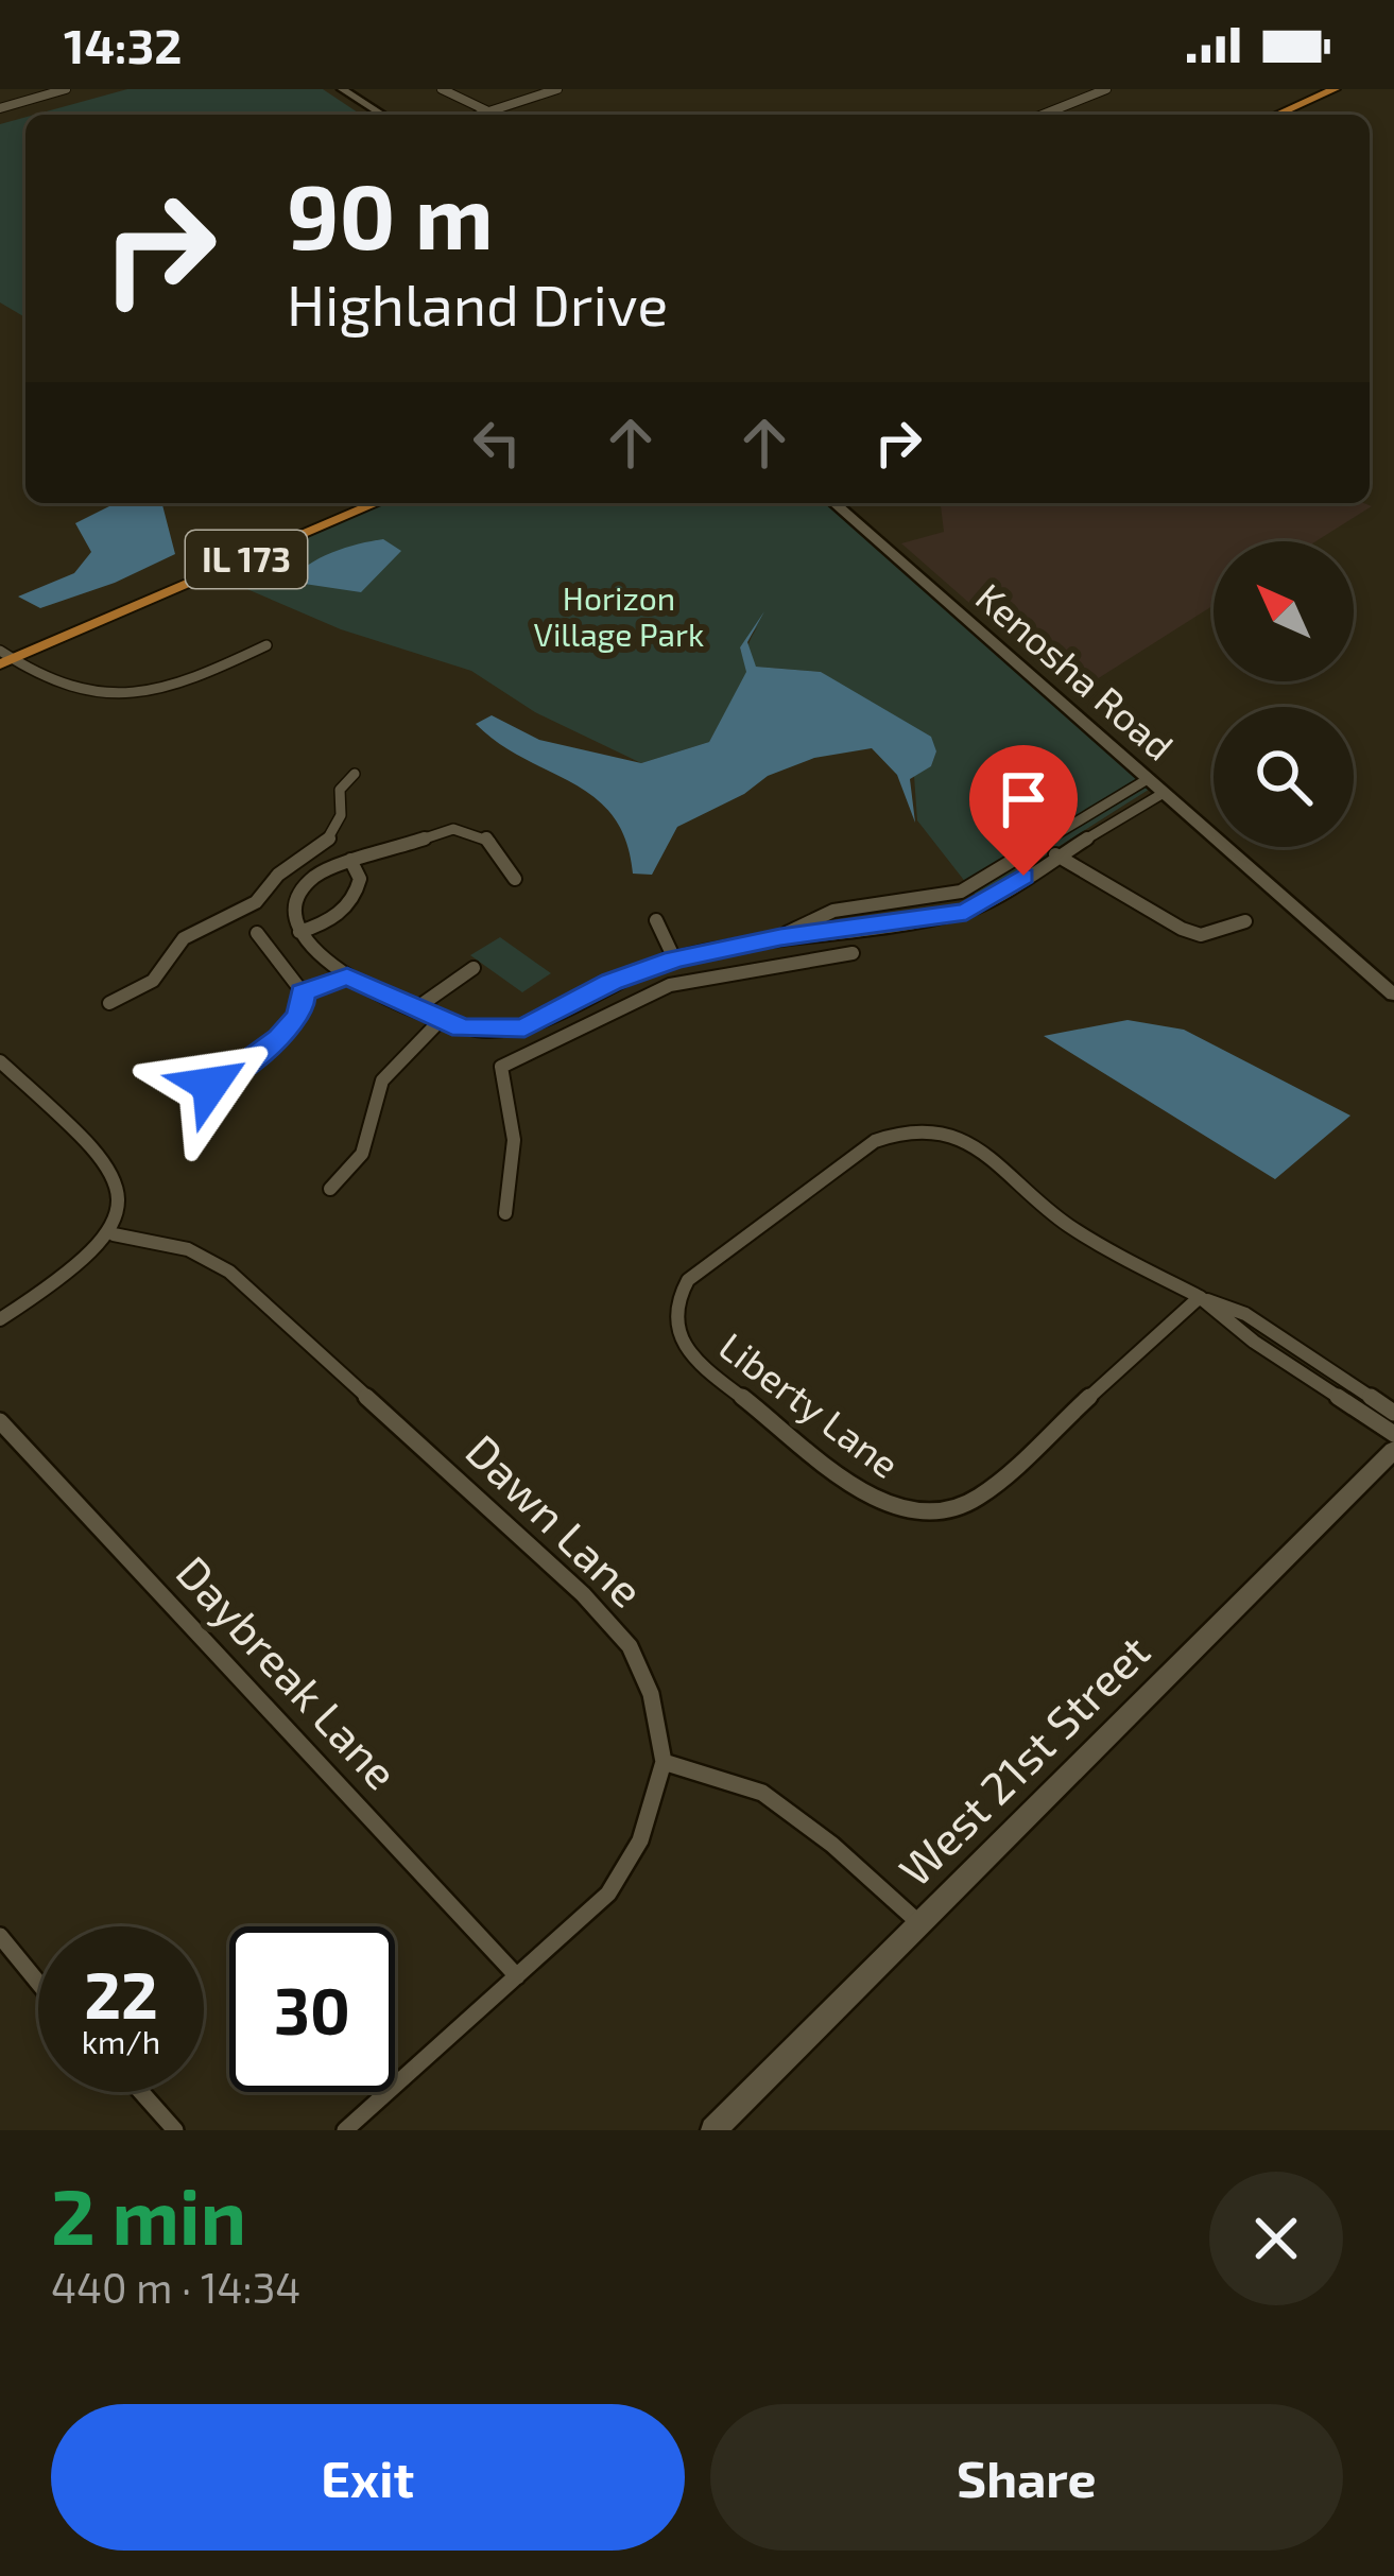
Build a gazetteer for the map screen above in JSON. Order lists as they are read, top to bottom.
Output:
{
  "streets": {
    "main road": ["IL 173"],
    "street": [
      "Kenosha Road",
      "Liberty Lane",
      "Dawn Lane",
      "Daybreak Lane",
      "West 21st Street"
    ]
  },
  "crossings": [
    ["Dawn Lane", "Daybreak Lane"]
  ],
  "parks": ["Horizon Village Park"],
  "north": "top left",
  "page": {
    "status": "14:32",
    "turn": ["90 m", "Highland Drive"],
    "speed": "22 km/h",
    "limit": "30",
    "heading": ["2 min", "440 m · 14:34"],
    "buttons": ["Exit", "Share"]
  }
}
